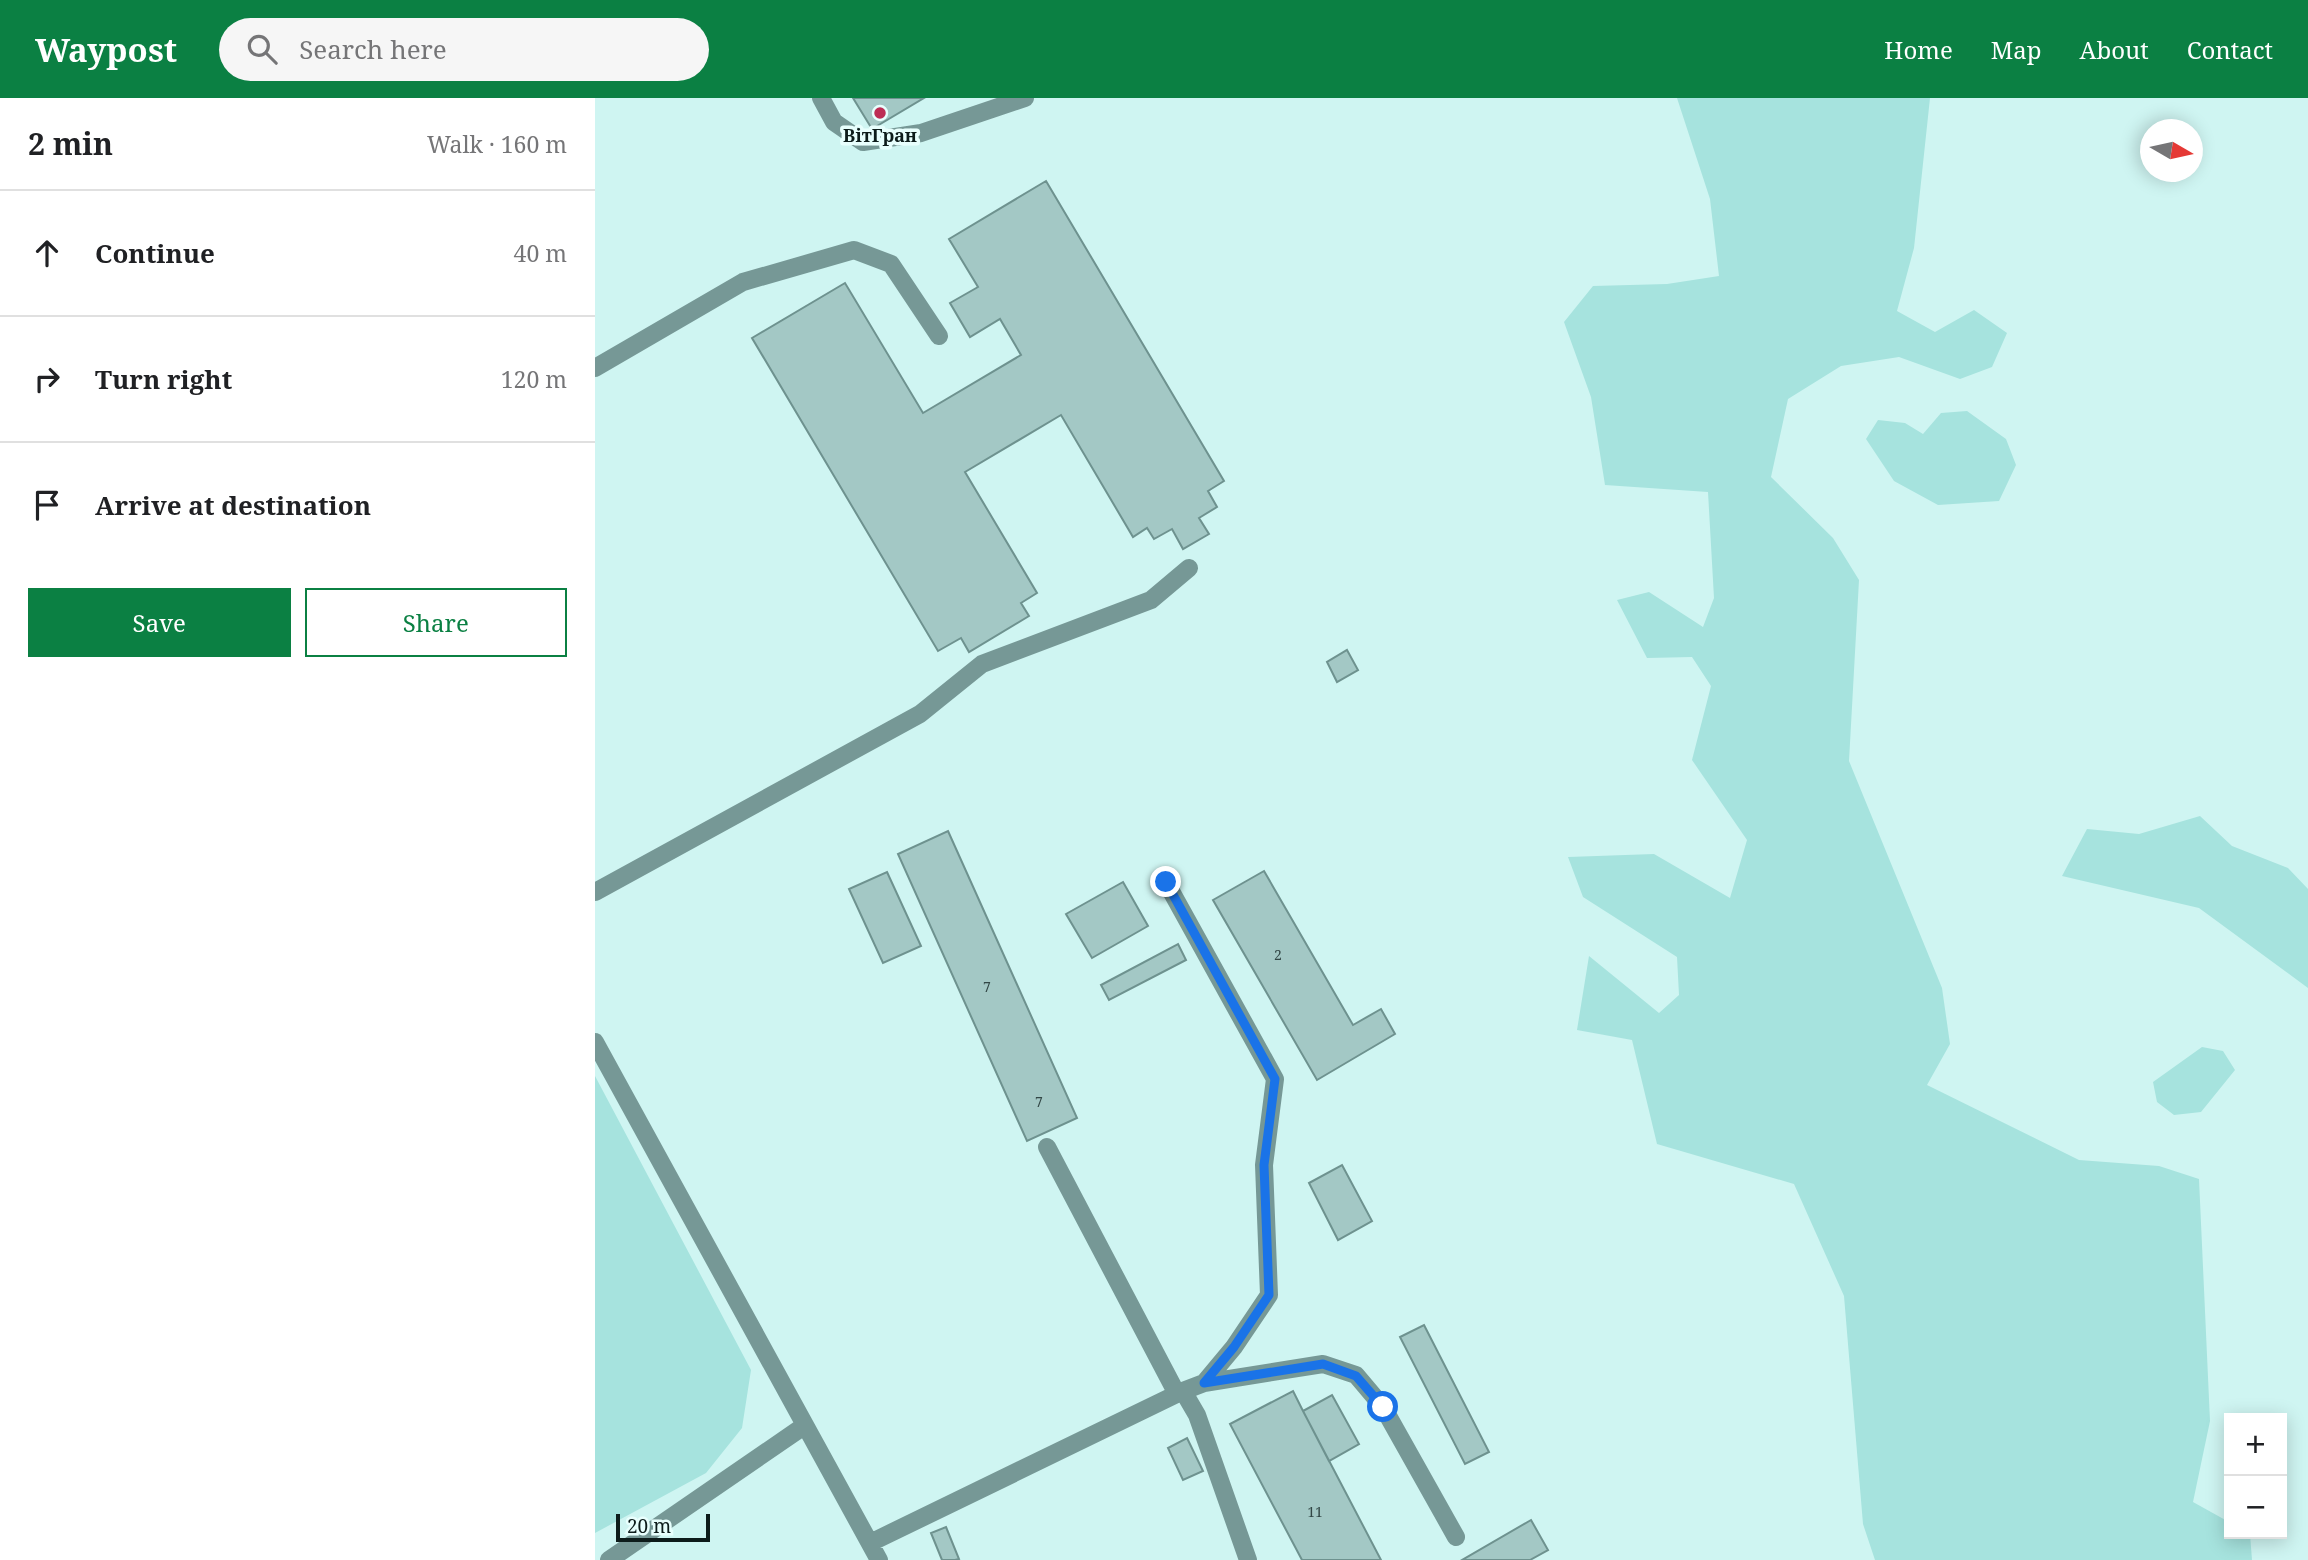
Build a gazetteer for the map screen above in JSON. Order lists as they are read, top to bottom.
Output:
{
  "places": ["ВітГран"],
  "house_numbers": [
    "2",
    "7",
    "7",
    "11"
  ],
  "scale_bar": "20 m",
  "north": "right",
  "page": {
    "header": "Waypost",
    "search": "Search here",
    "nav": [
      "Home",
      "Map",
      "About",
      "Contact"
    ],
    "heading": ["2 min", "Walk · 160 m"],
    "list": [
      ["Continue", "40 m"],
      ["Turn right", "120 m"],
      "Arrive at destination"
    ],
    "buttons": ["Save", "Share"],
    "map_buttons": ["+", "−"],
    "scale": "20 m"
  }
}
